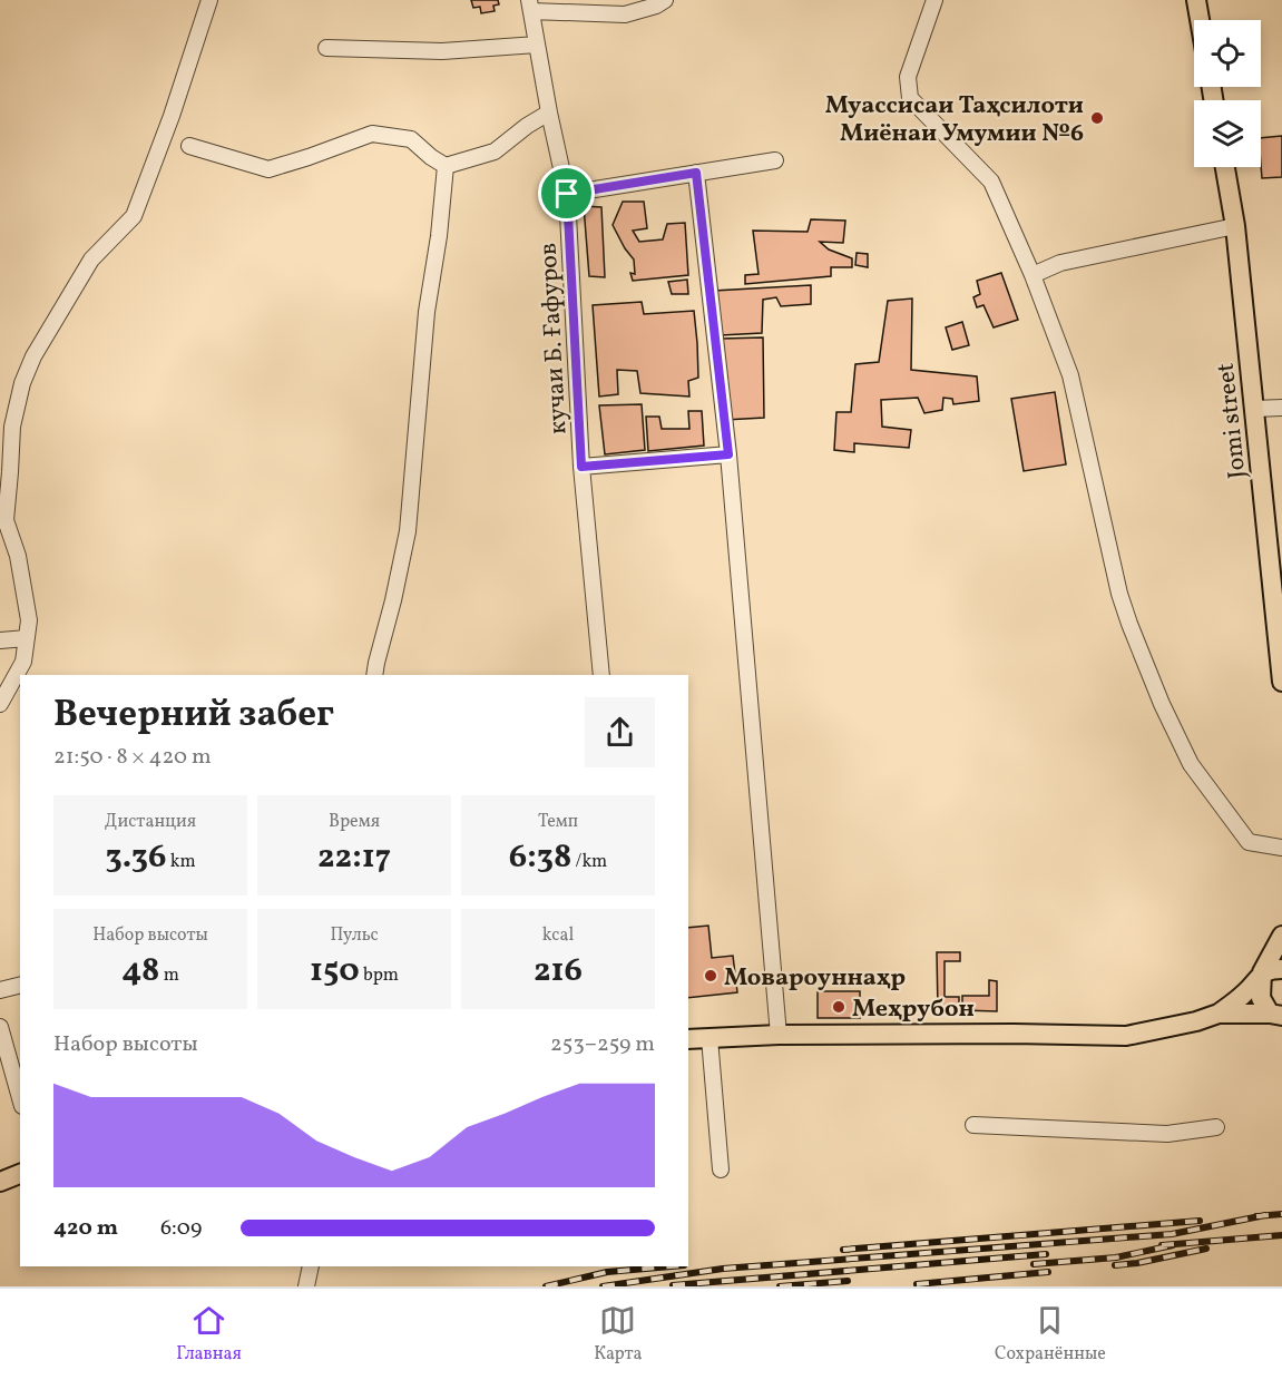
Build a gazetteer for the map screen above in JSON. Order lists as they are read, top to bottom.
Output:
{
  "streets": {
    "main road": ["Jomi street"],
    "street": ["кучаи Б. Ғафуров"]
  },
  "places": ["Муассисаи Таҳсилоти Миёнаи Умумии №6", "Мовароуннаҳр", "Меҳрубон"],
  "page": {
    "heading": ["Вечерний забег", "21:50 · 8 × 420 m"],
    "stats": [
      ["Дистанция", "3.36 km"],
      ["Время", "22:17"],
      ["Темп", "6:38 /km"],
      ["Набор высоты", "48 m"],
      ["Пульс", "150 bpm"],
      ["kcal", "216"]
    ],
    "chart": ["Набор высоты", "253–259 m"],
    "list": [
      {
        "name": "420 m",
        "note": "6:09"
      }
    ],
    "tabs": ["Главная", "Карта", "Сохранённые"]
  }
}
